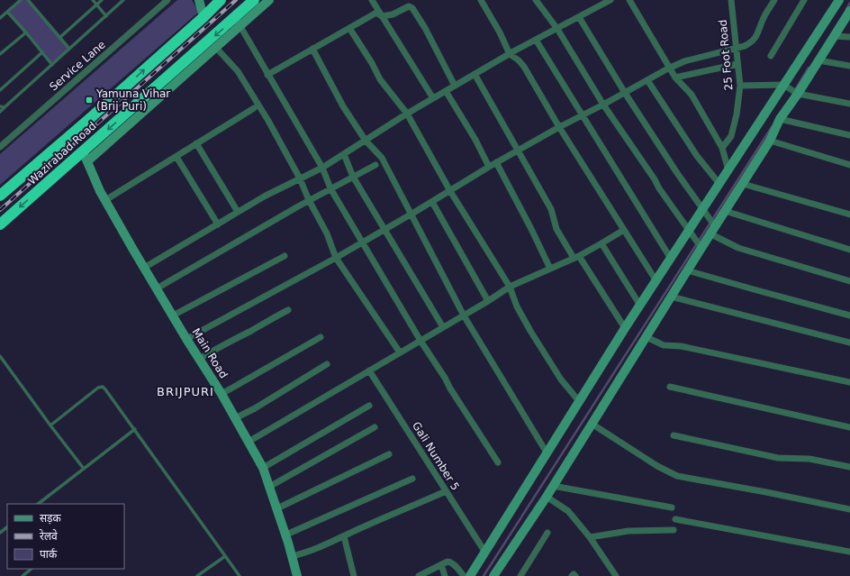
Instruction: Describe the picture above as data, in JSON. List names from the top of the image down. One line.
{"streets":{"highway":["Wazirabad Road"],"street":["25 Foot Road","Service Lane","Main Road","Gali Number 5"]},"crossings":[["Wazirabad Road","Main Road"]],"districts":["BRIJPURI"],"places":{"transit":["Yamuna Vihar (Brij Puri)"]},"legend":["सड़क","रेलवे","पार्क"]}
